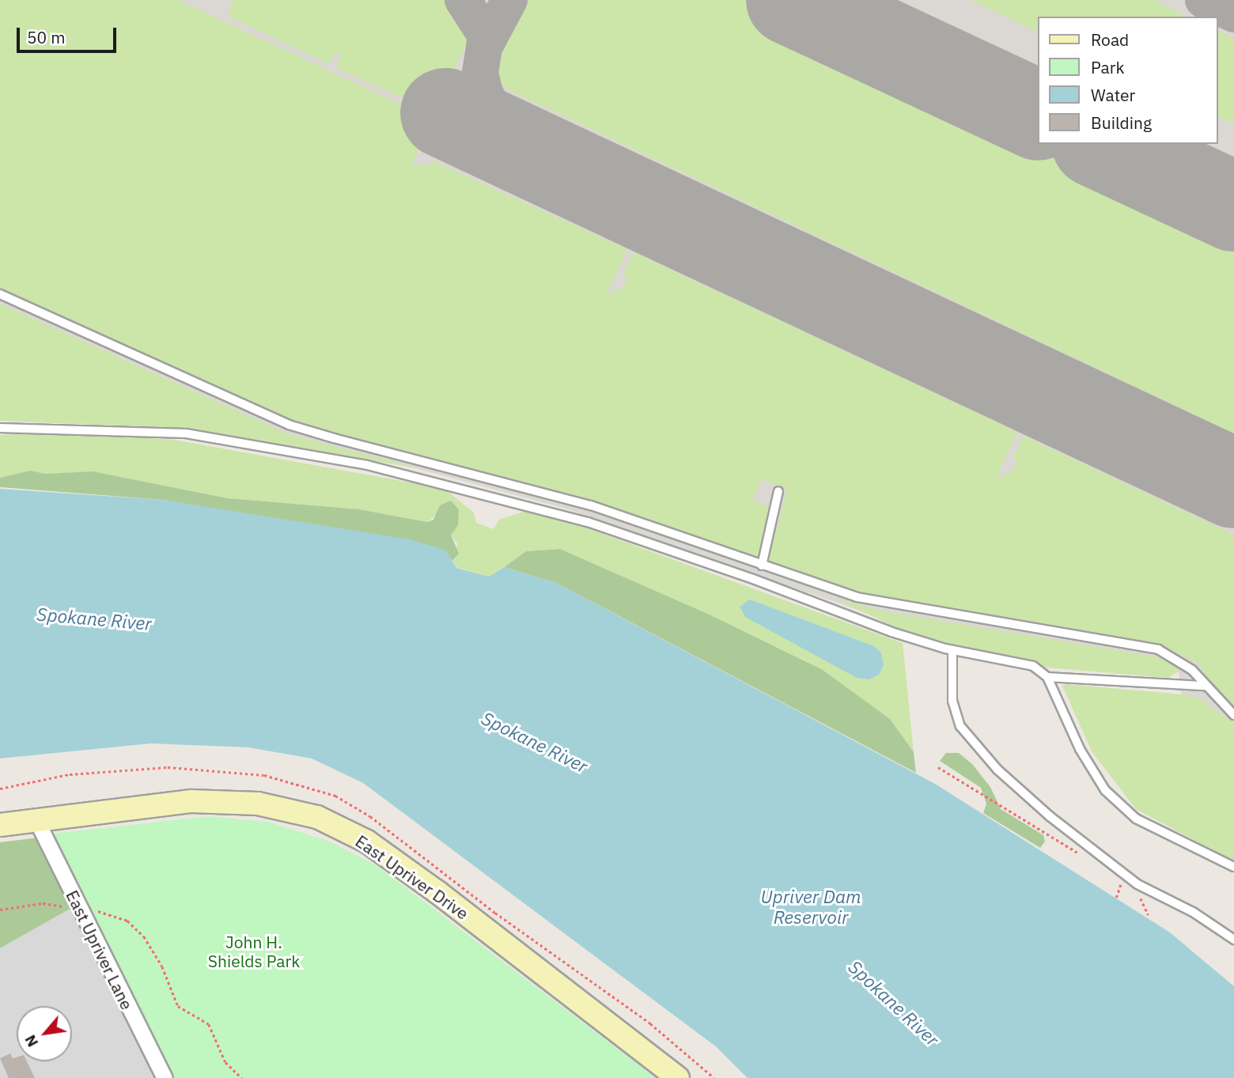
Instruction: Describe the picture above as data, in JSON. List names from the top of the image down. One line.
{"streets":{"main road":["East Upriver Drive"],"street":["East Upriver Lane"]},"crossings":[["East Upriver Drive","East Upriver Lane"]],"water":["Spokane River","Upriver Dam Reservoir"],"parks":["John H. Shields Park"],"legend":["Road","Park","Water","Building"],"scale_bar":"50 m","north":"bottom left"}
